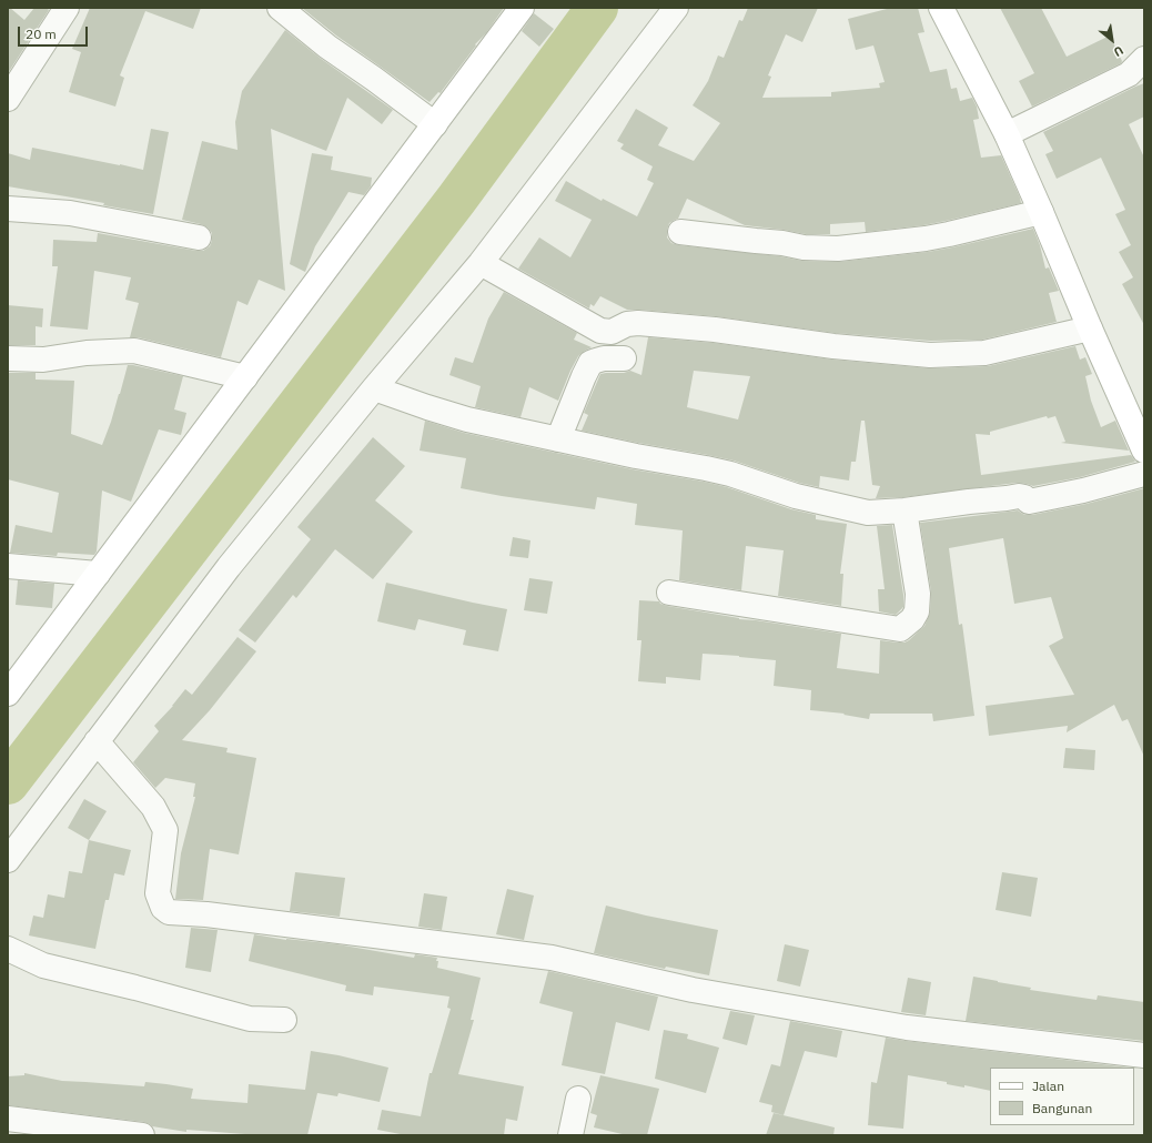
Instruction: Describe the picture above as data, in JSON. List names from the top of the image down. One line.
{"legend":["Jalan","Bangunan"],"scale_bar":"20 m","north":"bottom right"}
